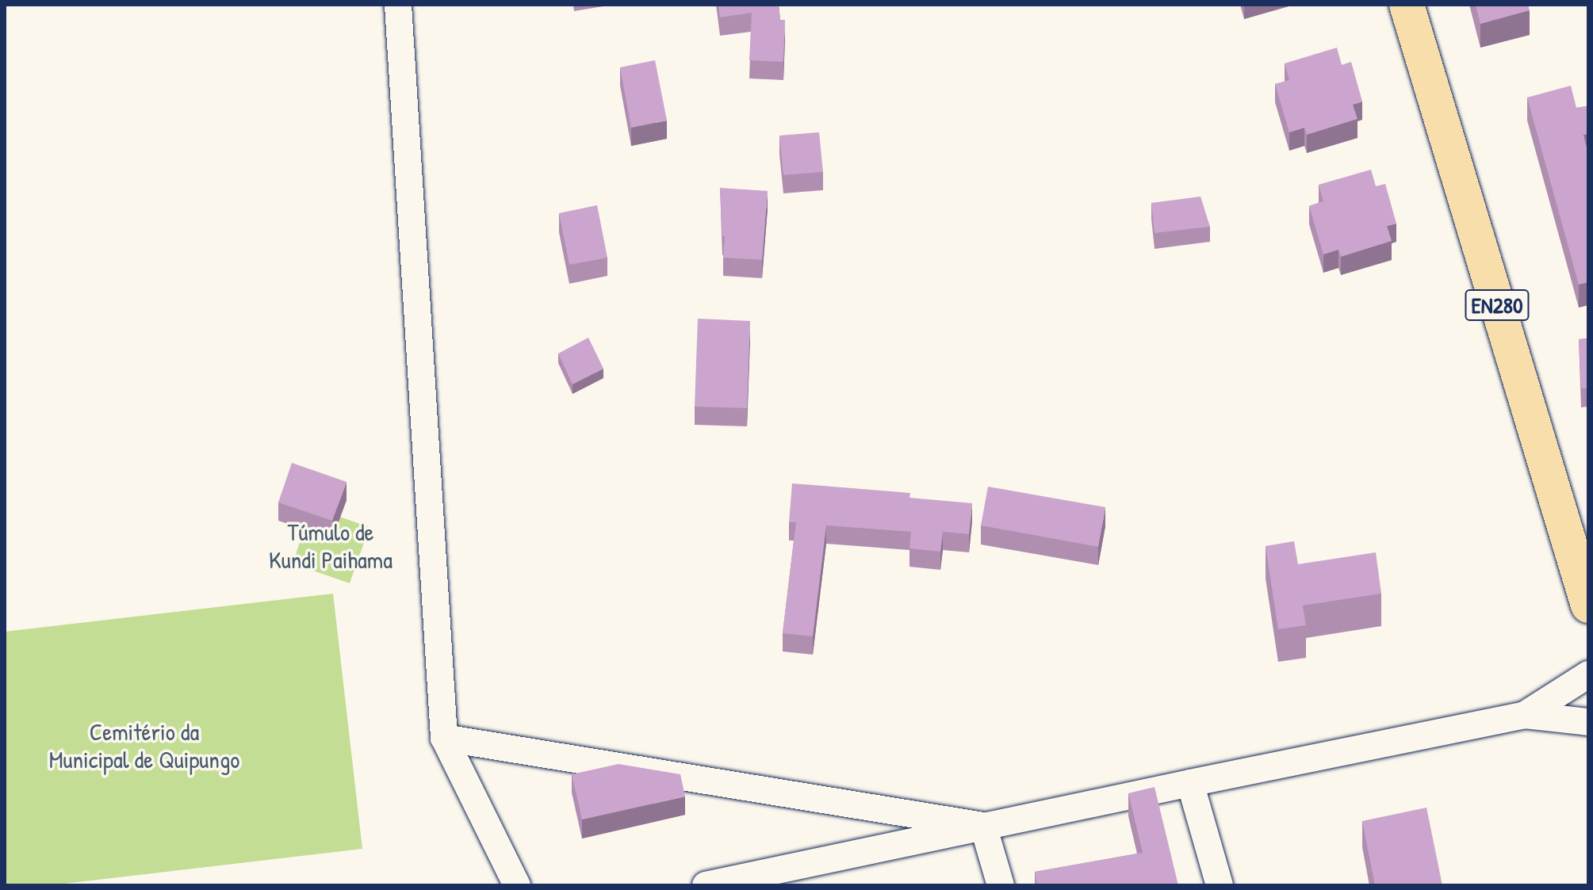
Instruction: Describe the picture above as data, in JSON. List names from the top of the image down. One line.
{"streets":{"main road":["EN280"]},"parks":["Túmulo de Kundi Paihama","Cemitério da Municipal de Quipungo"]}
